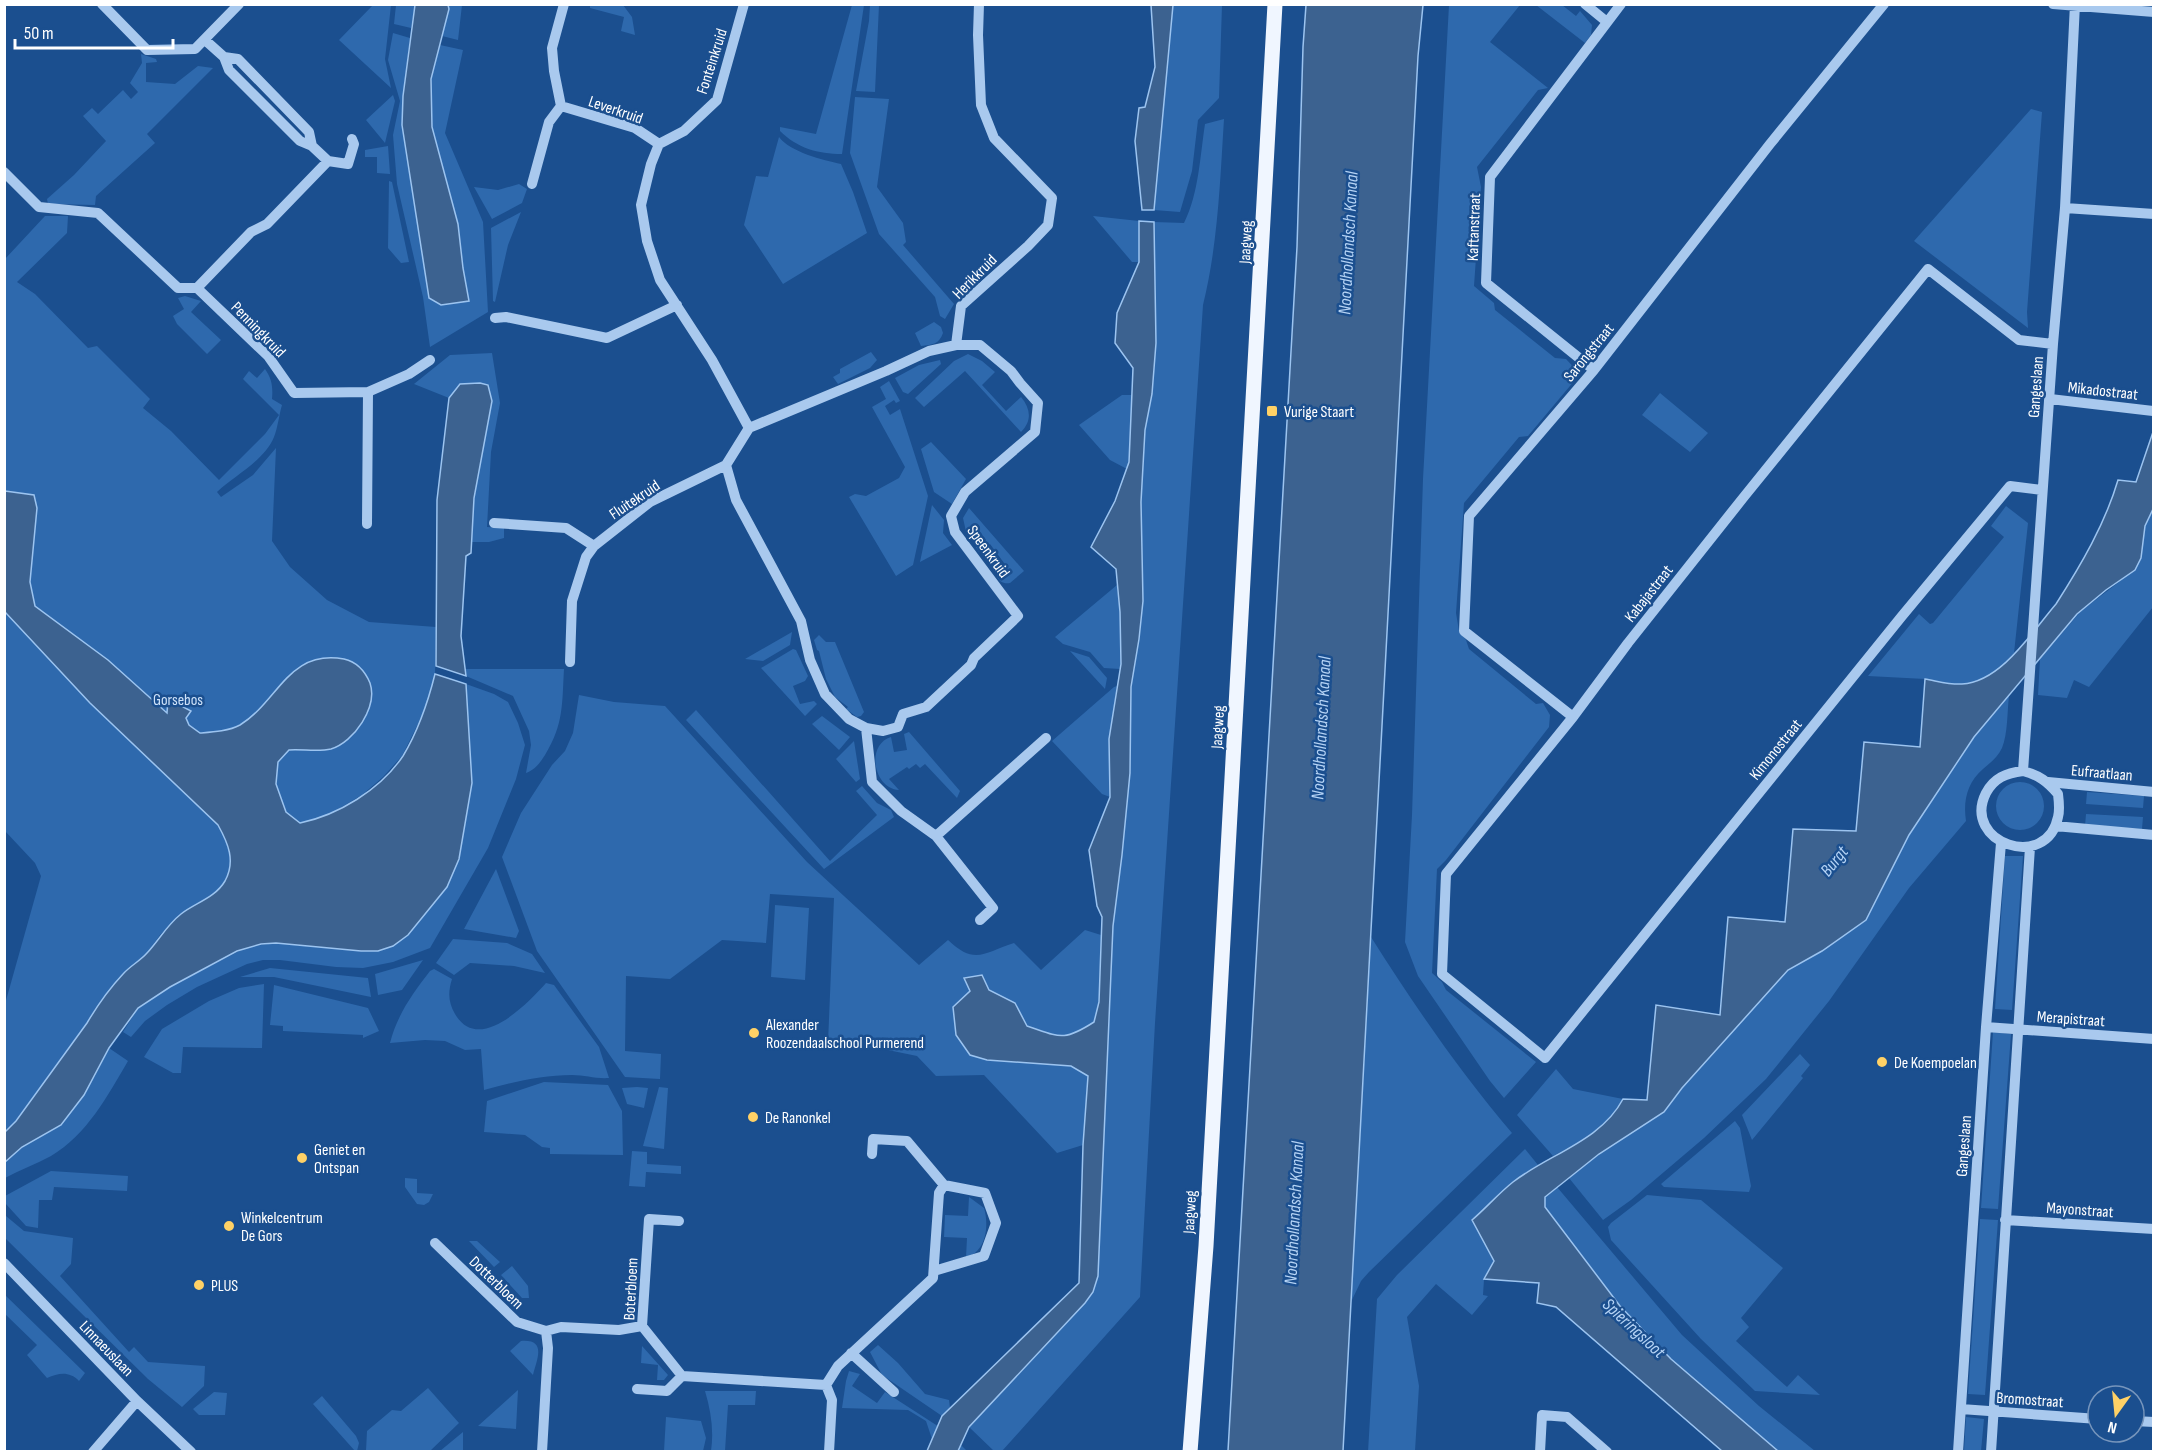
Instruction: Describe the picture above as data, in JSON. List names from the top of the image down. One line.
{"streets":{"main road":["Jaagweg"],"street":["Fonteinkruid","Leverkruid","Kaftanstraat","Herikkruid","Penningkruid","Sarongstraat","Gangeslaan","Mikadostraat","Fluitekruid","Speenkruid","Kabajastraat","Kimonostraat","Eufraatlaan","Merapistraat","Mayonstraat","Dotterbloem","Boterbloem","Linnaeuslaan","Bromostraat"]},"crossings":[["Fonteinkruid","Leverkruid"],["Kaftanstraat","Sarongstraat"],["Herikkruid","Speenkruid"],["Sarongstraat","Kabajastraat"],["Gangeslaan","Mikadostraat"],["Gangeslaan","Kabajastraat"],["Gangeslaan","Kimonostraat"],["Gangeslaan","Eufraatlaan"],["Gangeslaan","Merapistraat"],["Gangeslaan","Bromostraat"],["Kabajastraat","Kimonostraat"],["Dotterbloem","Boterbloem"]],"water":["Noordhollandsch Kanaal","Burgt","Spieringsloot"],"parks":["Gorsebos"],"places":{"transit":["Vurige Staart"],"other":["Alexander Roozendaalschool Purmerend","De Koempoelan","De Ranonkel","Geniet en Ontspan","Winkelcentrum De Gors","PLUS"]},"scale_bar":"50 m","north":"bottom"}
